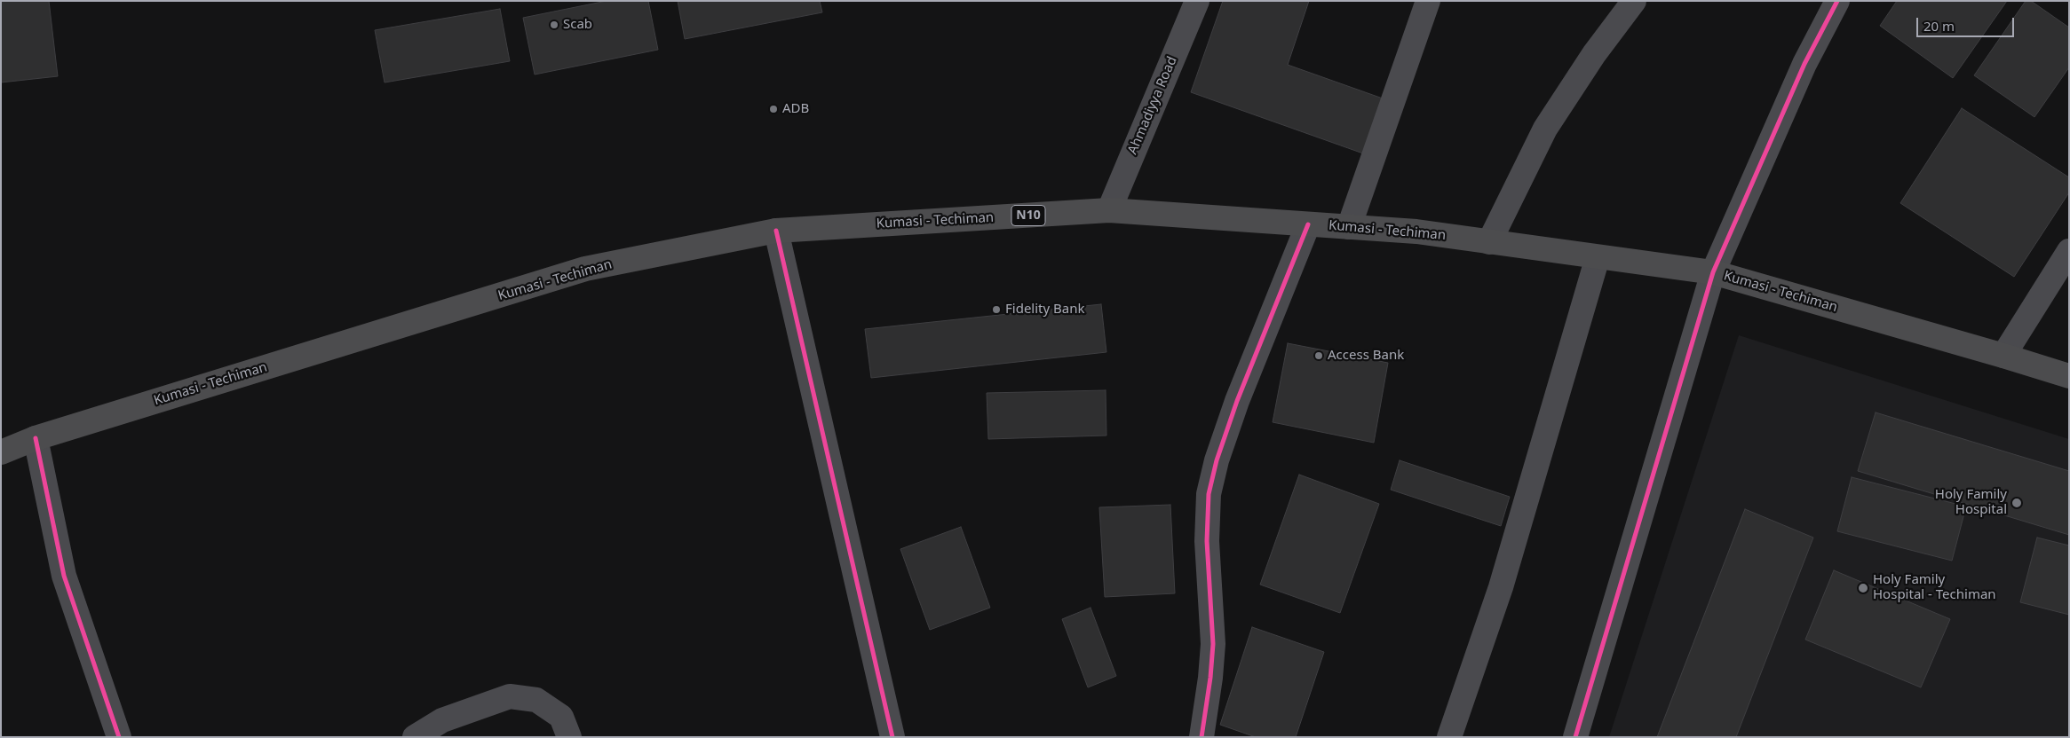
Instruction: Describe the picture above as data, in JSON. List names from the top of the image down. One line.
{"streets":{"highway":["N10","Kumasi - Techiman"],"street":["Ahmadiyya Road"]},"crossings":[["Ahmadiyya Road","Kumasi - Techiman"]],"places":["Scab","ADB","Fidelity Bank","Access Bank","Holy Family Hospital","Holy Family Hospital - Techiman"],"scale_bar":"20 m"}
